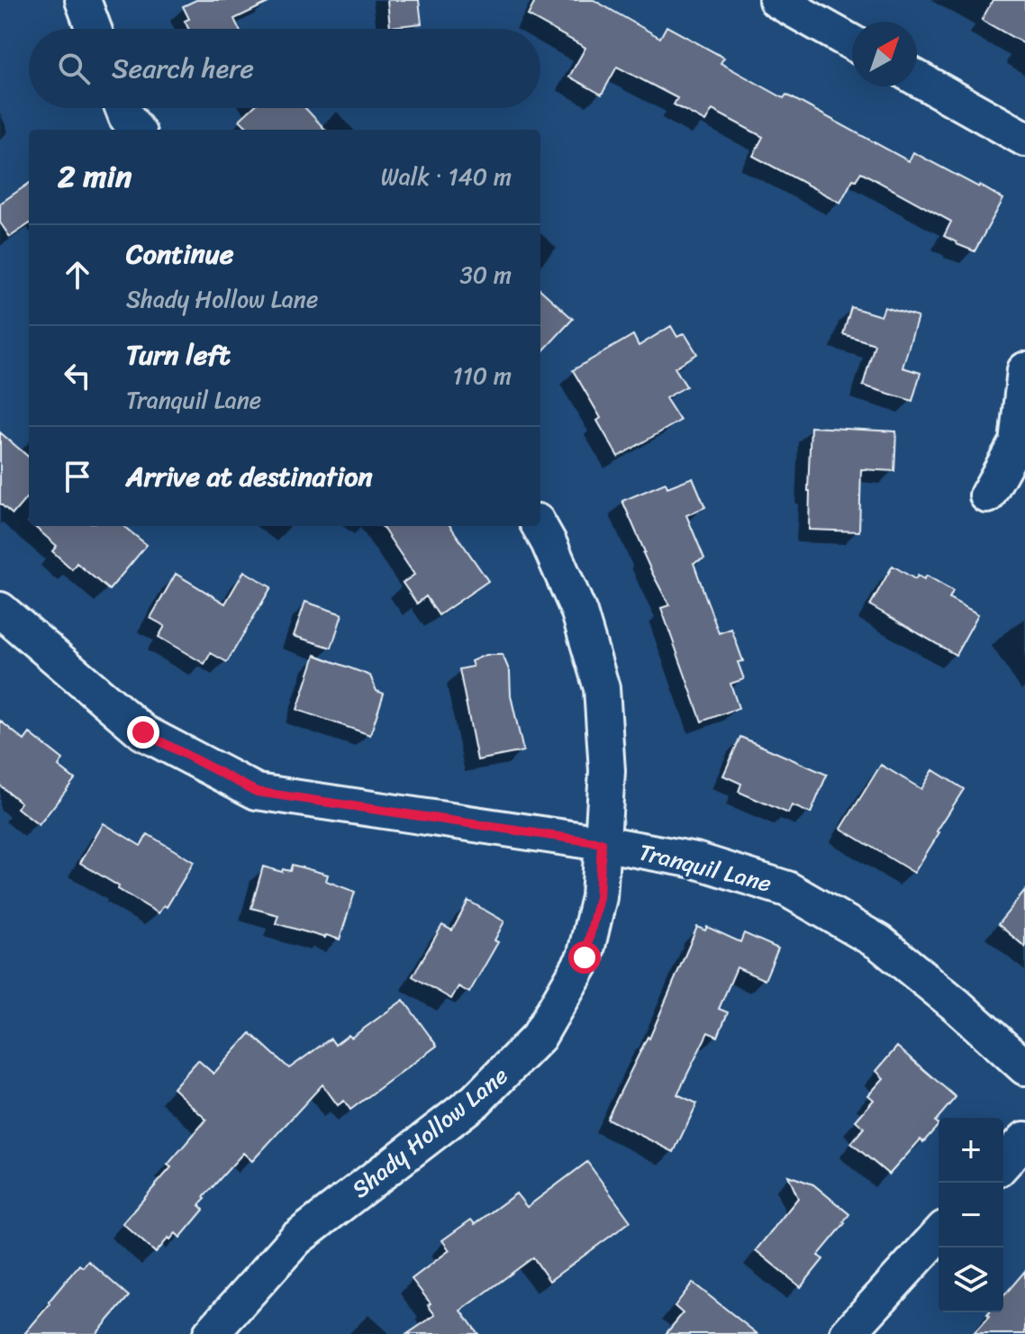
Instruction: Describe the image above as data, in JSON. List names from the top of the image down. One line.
{"streets":{"street":["Tranquil Lane","Shady Hollow Lane"]},"crossings":[["Tranquil Lane","Shady Hollow Lane"]],"north":"top right","page":{"search":"Search here","heading":["2 min","Walk · 140 m"],"list":[["Continue","Shady Hollow Lane","30 m"],["Turn left","Tranquil Lane","110 m"],"Arrive at destination"],"map_buttons":["+","−"]}}
